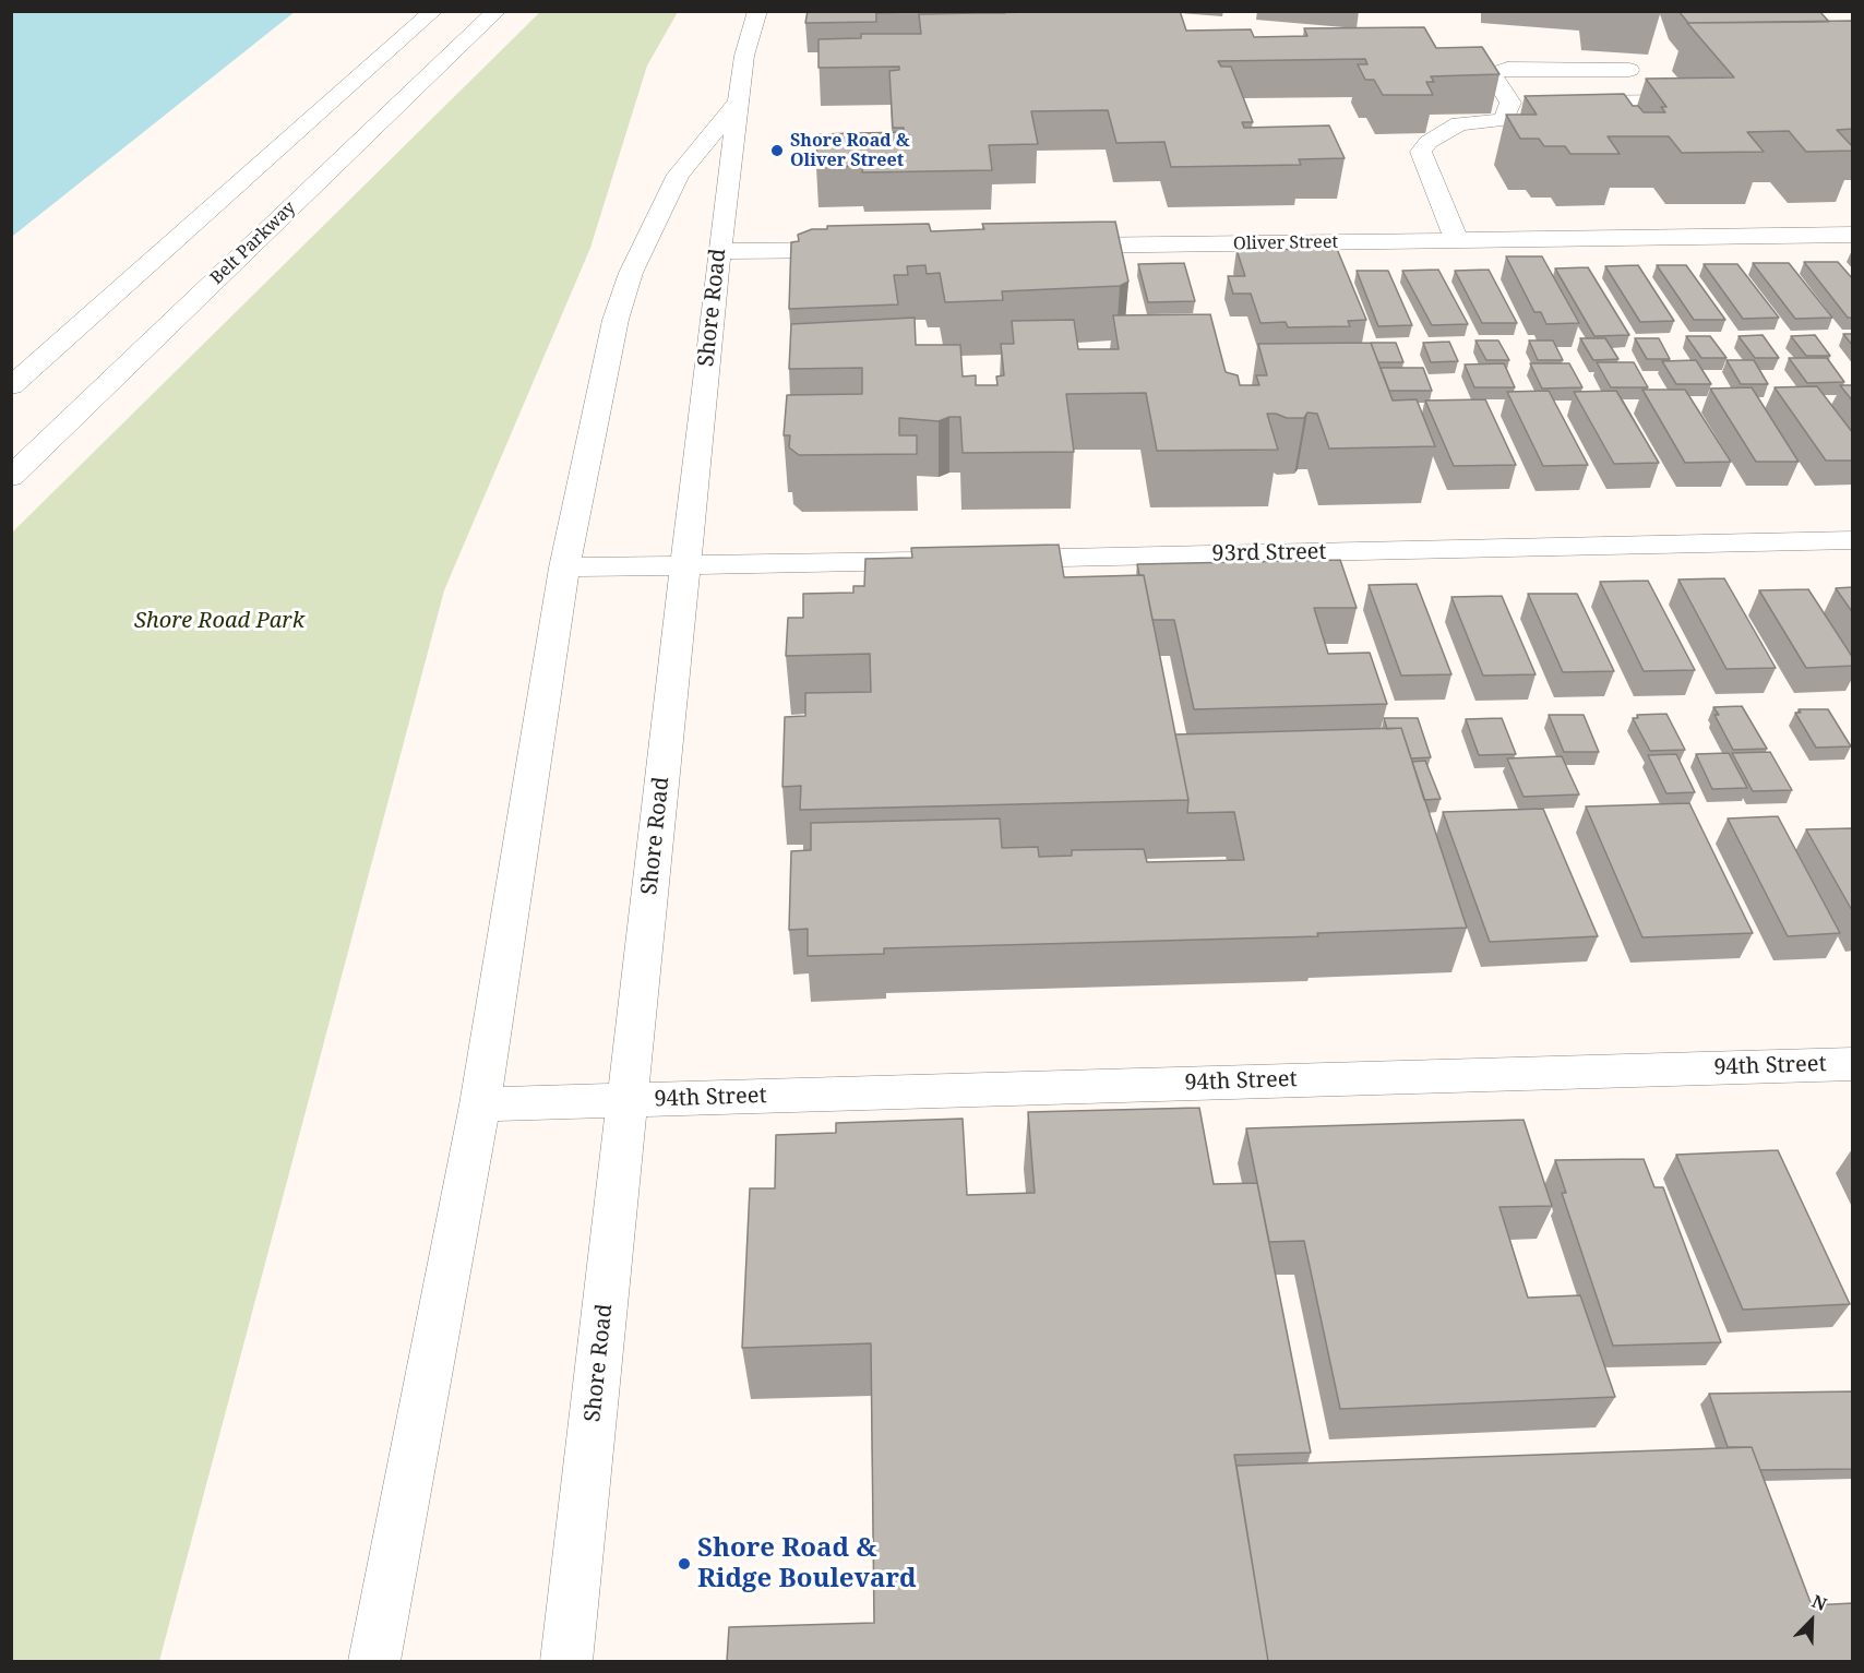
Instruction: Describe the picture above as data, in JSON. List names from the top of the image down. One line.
{"streets":{"main road":["Belt Parkway","Oliver Street","Shore Road","93rd Street","94th Street"]},"crossings":[["Shore Road","94th Street"]],"parks":["Shore Road Park"],"places":["Shore Road & Oliver Street","Shore Road & Ridge Boulevard"],"north":"top right"}
